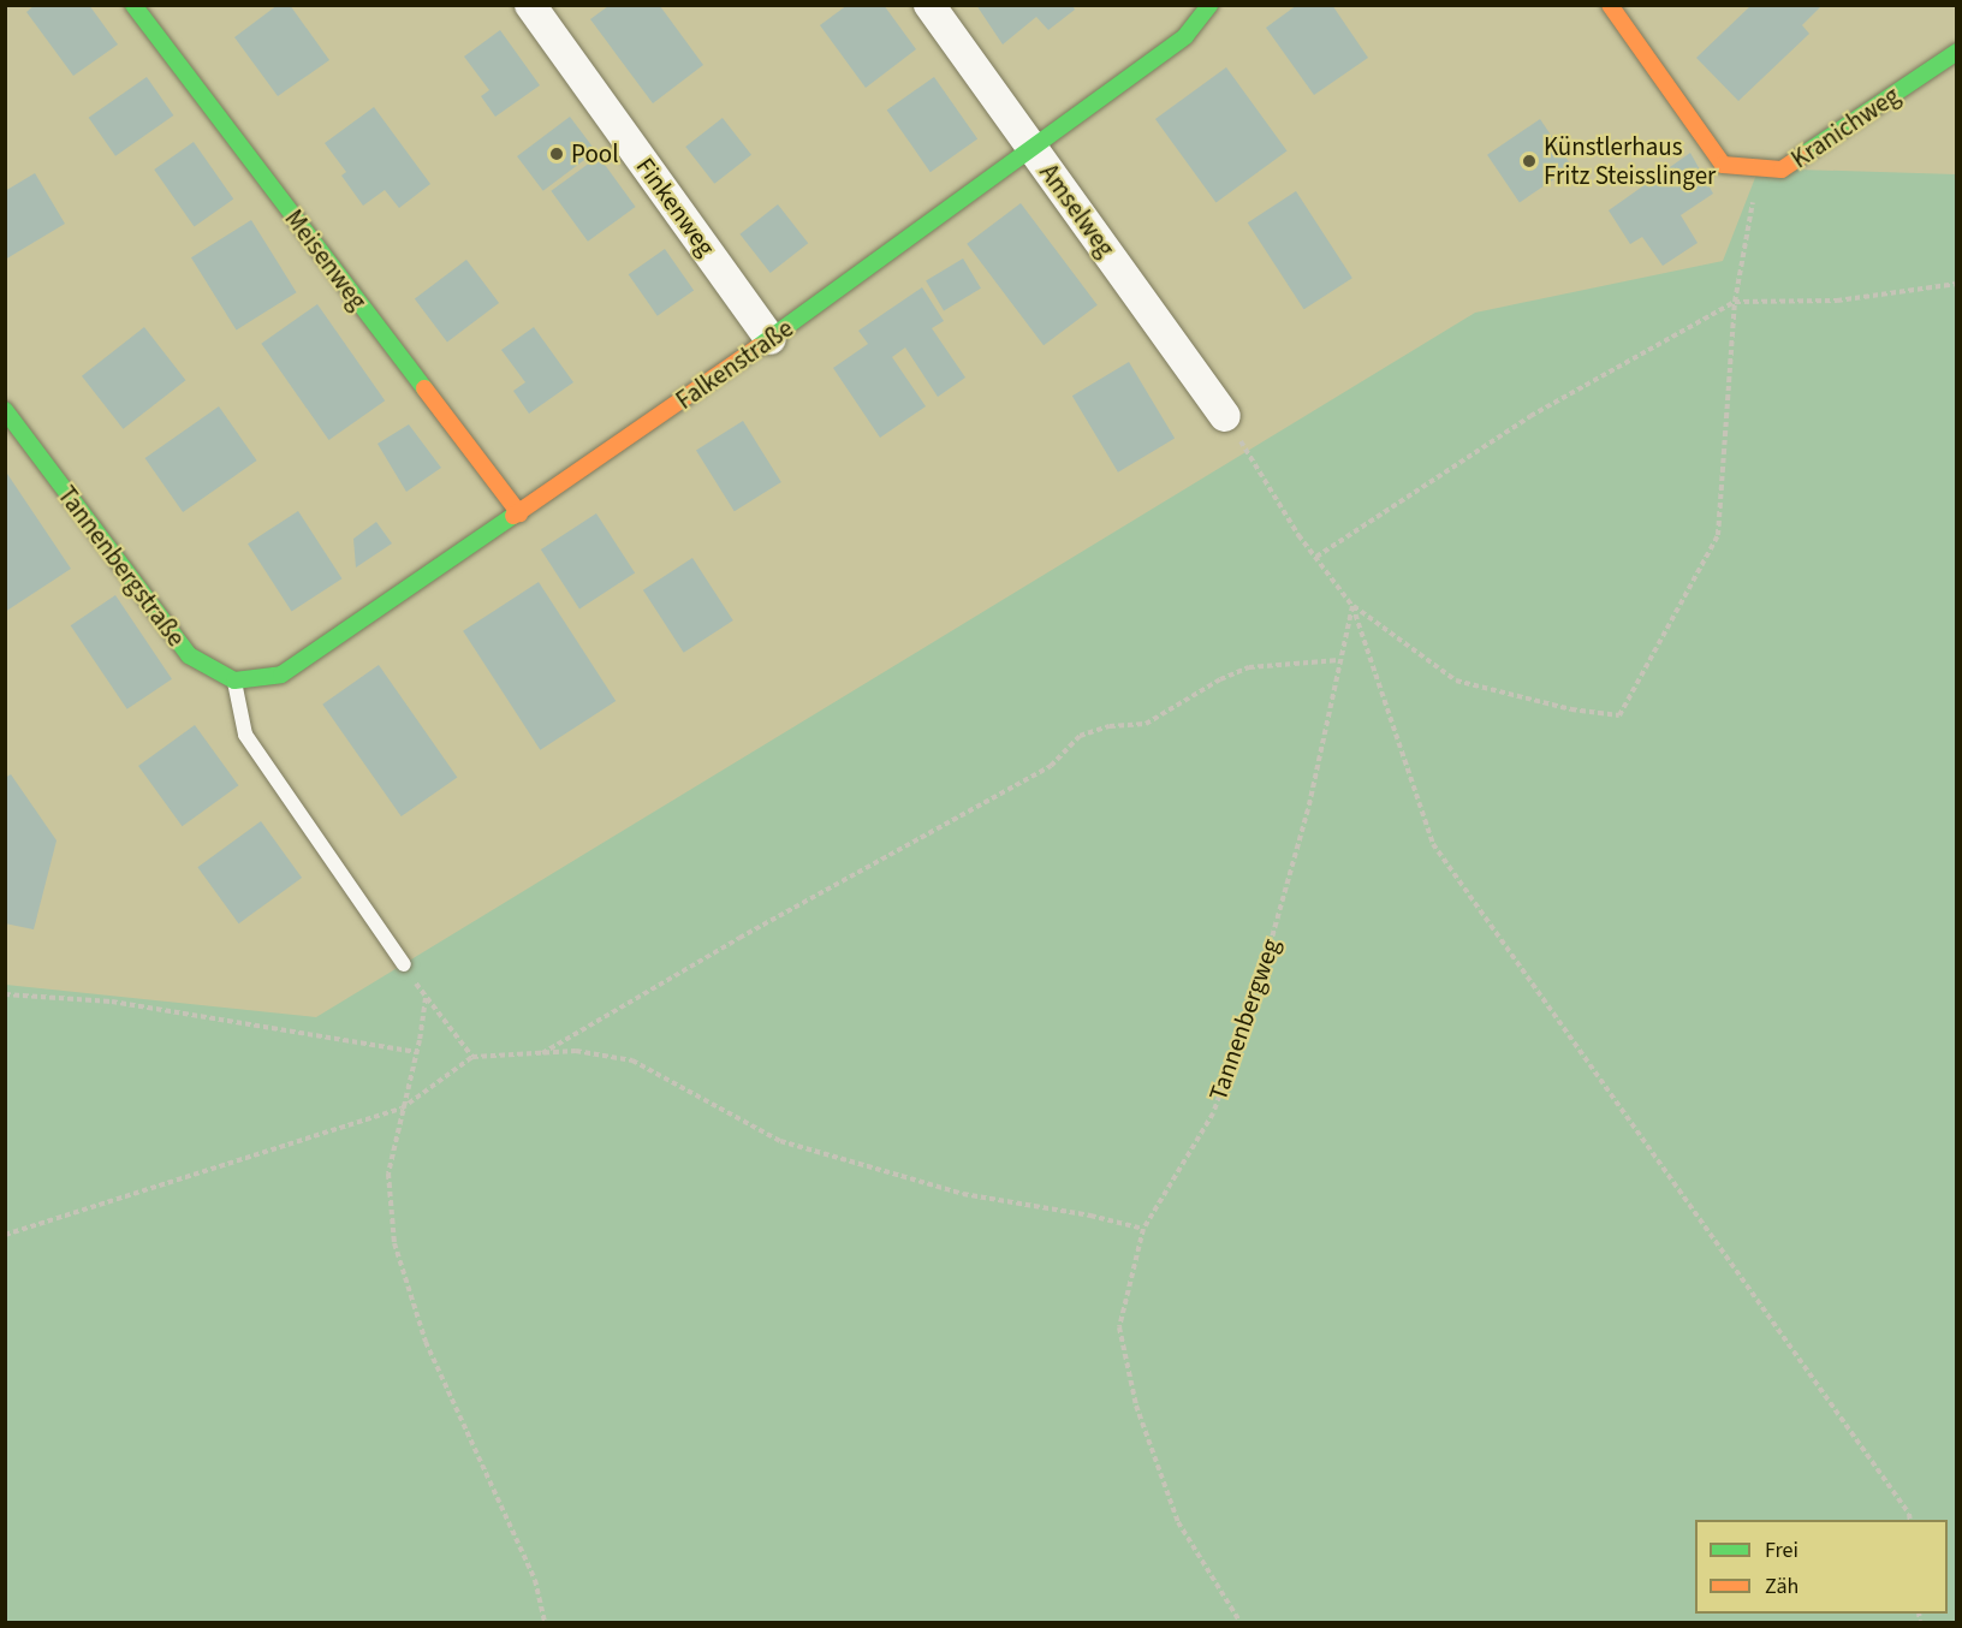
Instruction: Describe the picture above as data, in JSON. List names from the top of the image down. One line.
{"streets":{"street":["Kranichweg","Finkenweg","Amselweg","Meisenweg","Falkenstraße","Tannenbergstraße"],"path":["Tannenbergweg"]},"crossings":[["Finkenweg","Falkenstraße"],["Amselweg","Falkenstraße"],["Meisenweg","Falkenstraße"],["Falkenstraße","Tannenbergstraße"]],"places":["Pool","Künstlerhaus Fritz Steisslinger"],"legend":["Frei","Zäh"]}
